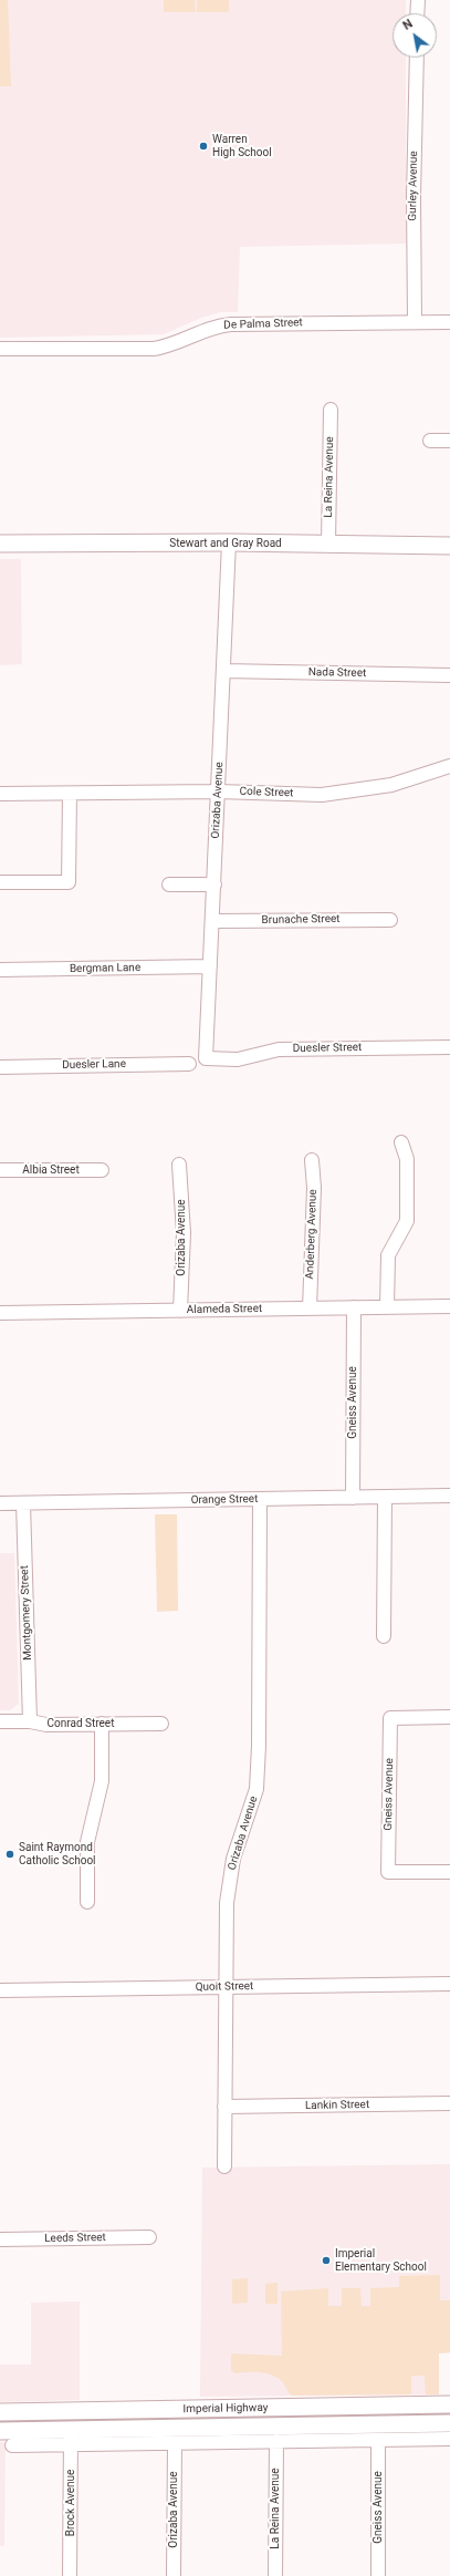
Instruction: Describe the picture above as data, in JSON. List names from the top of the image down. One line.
{"streets":{"main road":["Stewart and Gray Road","Imperial Highway"],"street":["Gurley Avenue","De Palma Street","La Reina Avenue","Nada Street","Cole Street","Orizaba Avenue","Brunache Street","Bergman Lane","Duesler Street","Duesler Lane","Albia Street","Anderberg Avenue","Alameda Street","Gneiss Avenue","Orange Street","Montgomery Street","Conrad Street","Quoit Street","Lankin Street","Leeds Street","Brock Avenue"]},"crossings":[["Gurley Avenue","De Palma Street"],["La Reina Avenue","Stewart and Gray Road"],["La Reina Avenue","Imperial Highway"],["Stewart and Gray Road","Orizaba Avenue"],["Nada Street","Orizaba Avenue"],["Cole Street","Orizaba Avenue"],["Orizaba Avenue","Brunache Street"],["Orizaba Avenue","Bergman Lane"],["Orizaba Avenue","Duesler Street"],["Orizaba Avenue","Alameda Street"],["Orizaba Avenue","Orange Street"],["Orizaba Avenue","Quoit Street"],["Orizaba Avenue","Lankin Street"],["Orizaba Avenue","Imperial Highway"],["Anderberg Avenue","Alameda Street"],["Alameda Street","Gneiss Avenue"],["Gneiss Avenue","Orange Street"],["Gneiss Avenue","Imperial Highway"],["Orange Street","Montgomery Street"],["Montgomery Street","Conrad Street"],["Imperial Highway","Brock Avenue"]],"places":["Warren High School","Saint Raymond Catholic School","Imperial Elementary School"],"north":"top left"}
